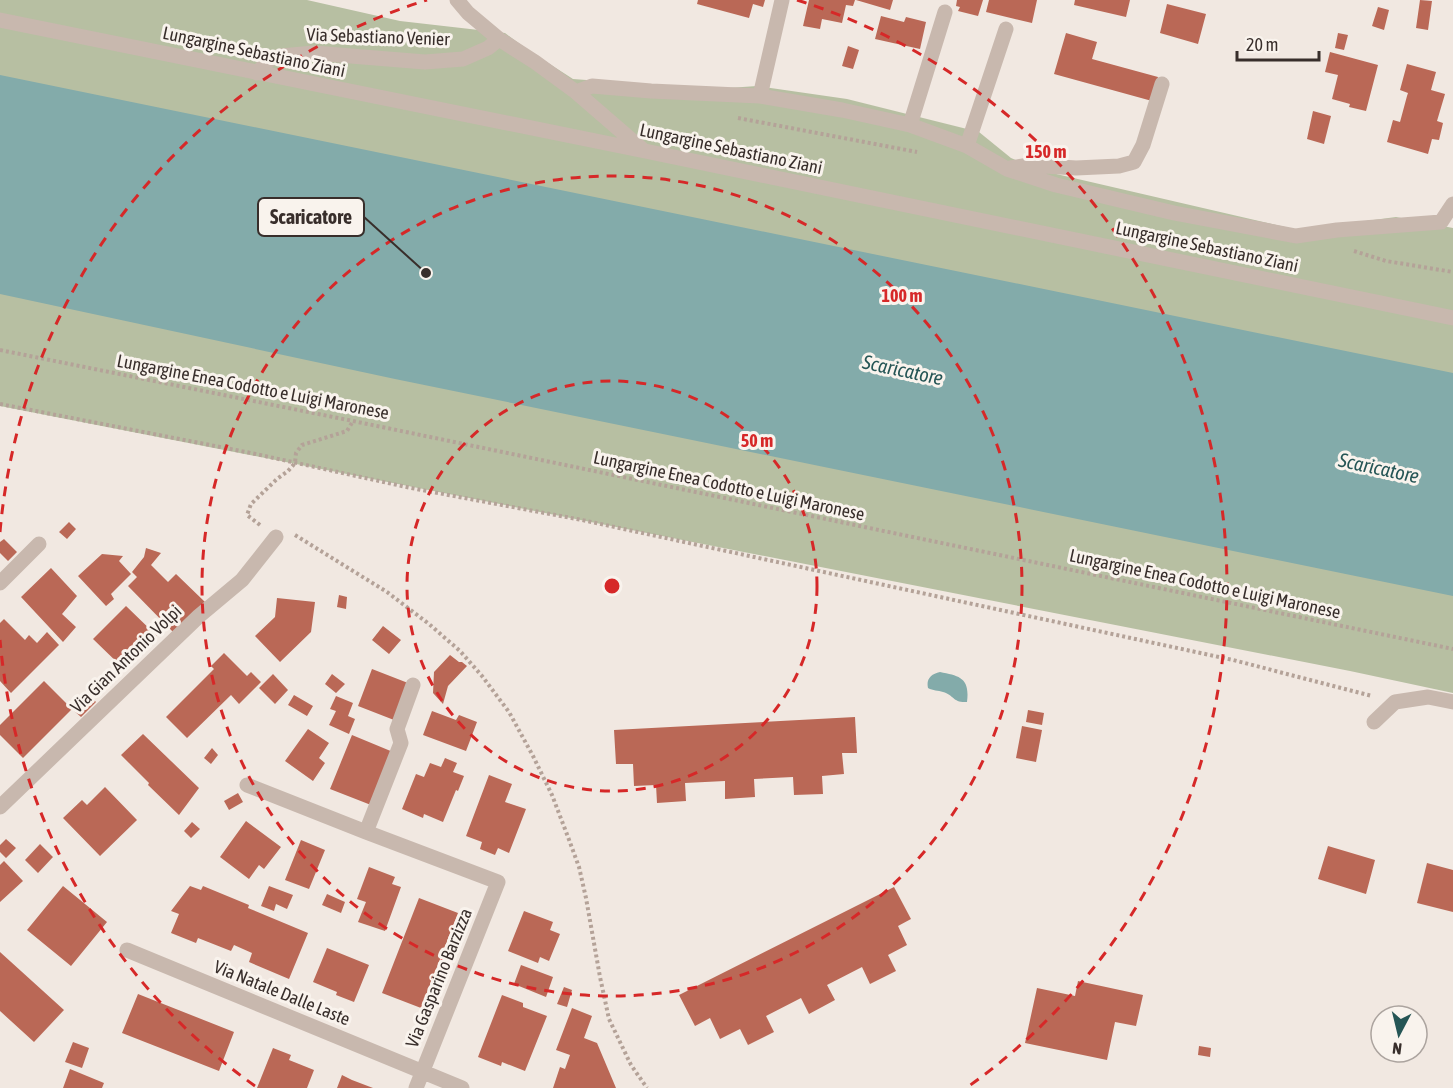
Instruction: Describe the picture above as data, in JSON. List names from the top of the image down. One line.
{"streets":{"street":["Via Sebastiano Venier","Lungargine Sebastiano Ziani","Via Gian Antonio Volpi","Via Gasparino Barzizza","Via Natale Dalle Laste"],"path":["Lungargine Enea Codotto e Luigi Maronese"]},"crossings":[["Via Sebastiano Venier","Lungargine Sebastiano Ziani"],["Via Gasparino Barzizza","Via Natale Dalle Laste"]],"water":["Scaricatore"],"places":["Scaricatore"],"scale_bar":"20 m","north":"bottom","rings":["150 m","100 m","50 m"]}
